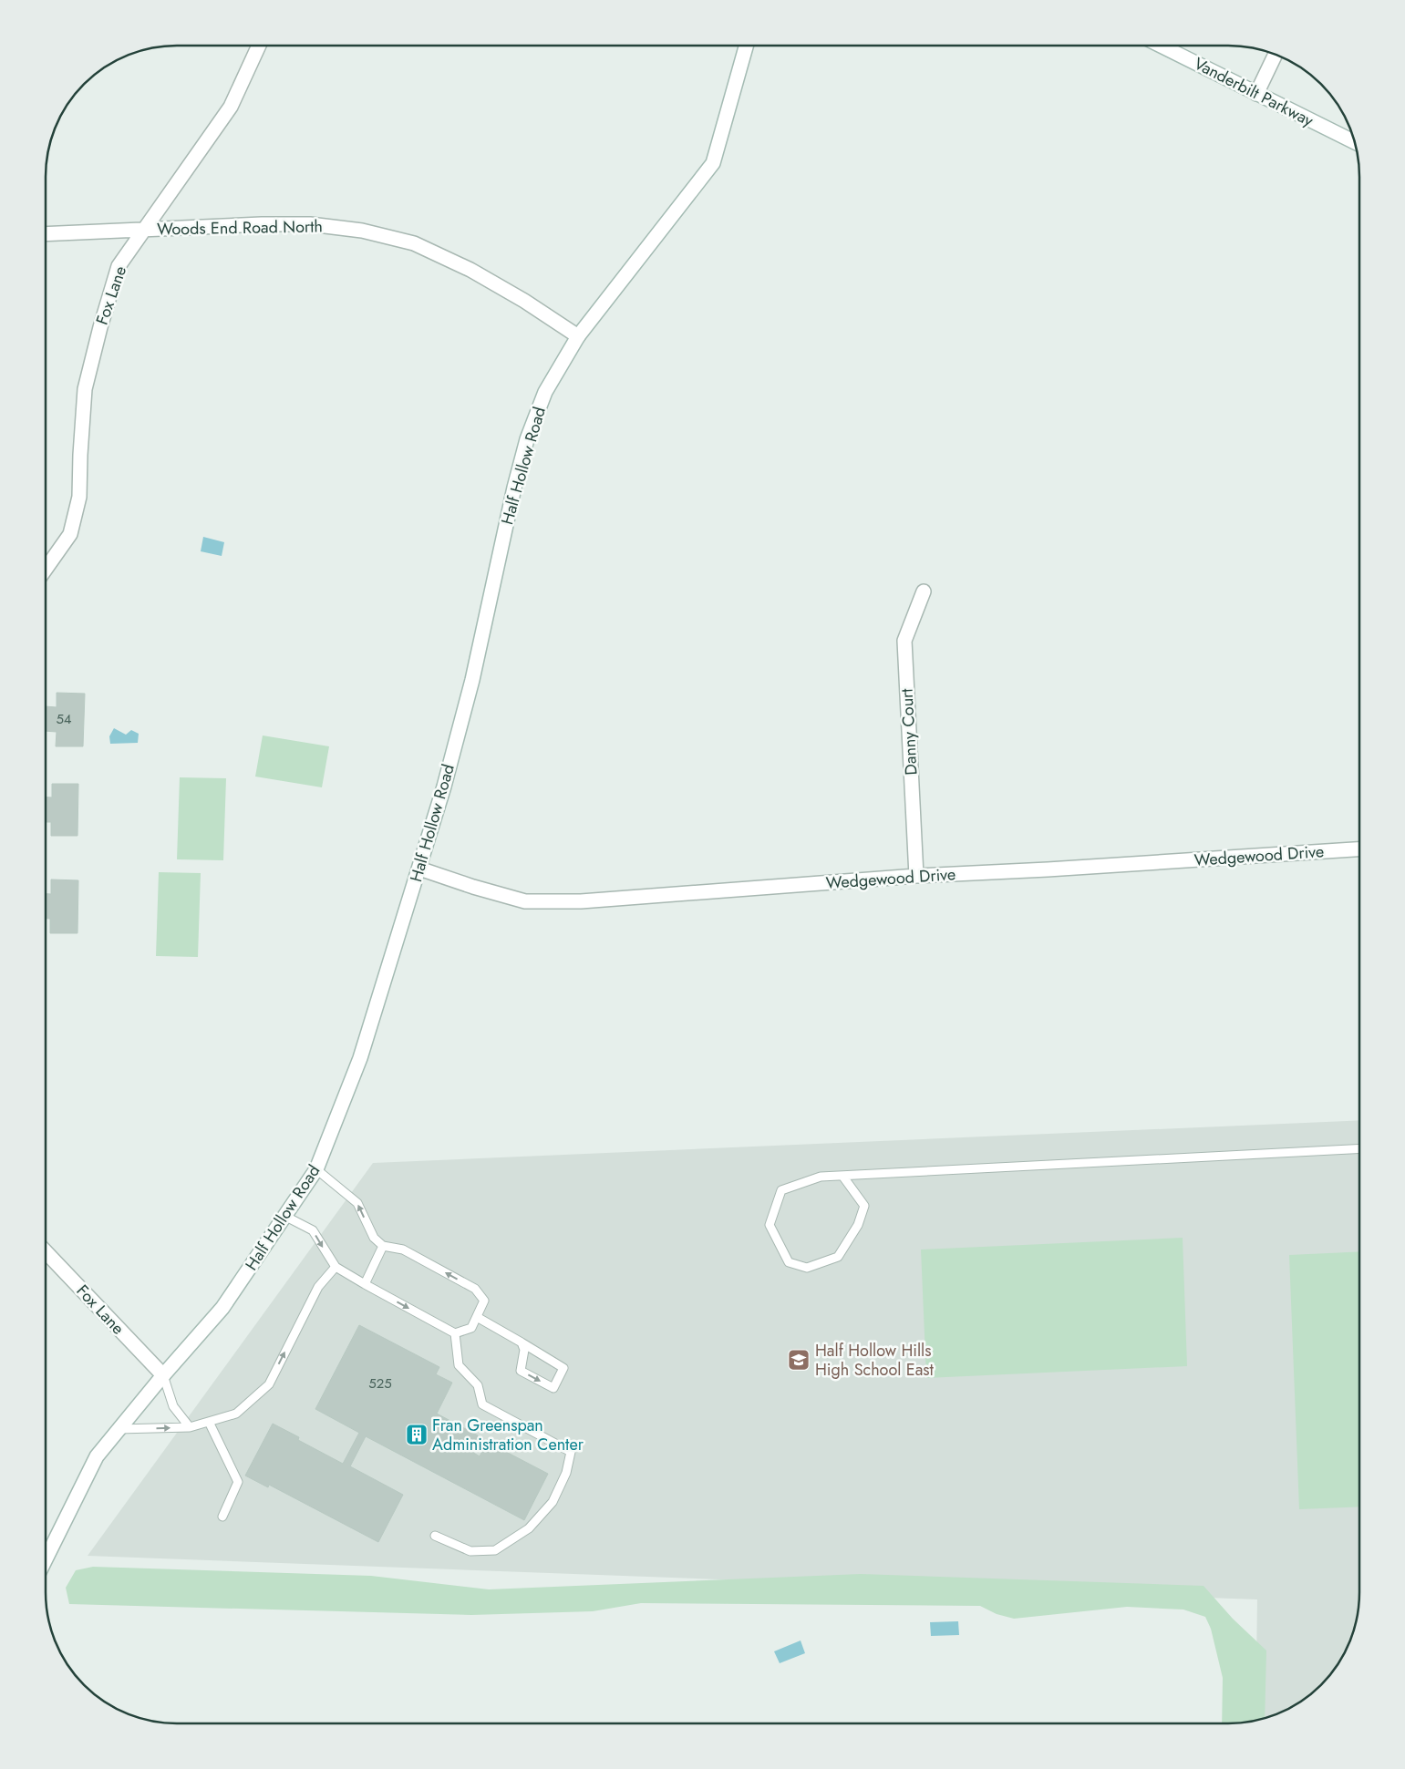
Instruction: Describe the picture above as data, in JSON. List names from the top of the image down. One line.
{"streets":{"street":["Vanderbilt Parkway","Woods End Road North","Fox Lane","Half Hollow Road","Danny Court","Wedgewood Drive"]},"crossings":[["Woods End Road North","Fox Lane"],["Woods End Road North","Half Hollow Road"],["Fox Lane","Half Hollow Road"],["Half Hollow Road","Wedgewood Drive"],["Danny Court","Wedgewood Drive"]],"places":{"school or university":["Half Hollow Hills High School East"],"building":["Fran Greenspan Administration Center"]},"house_numbers":["54","525"]}
